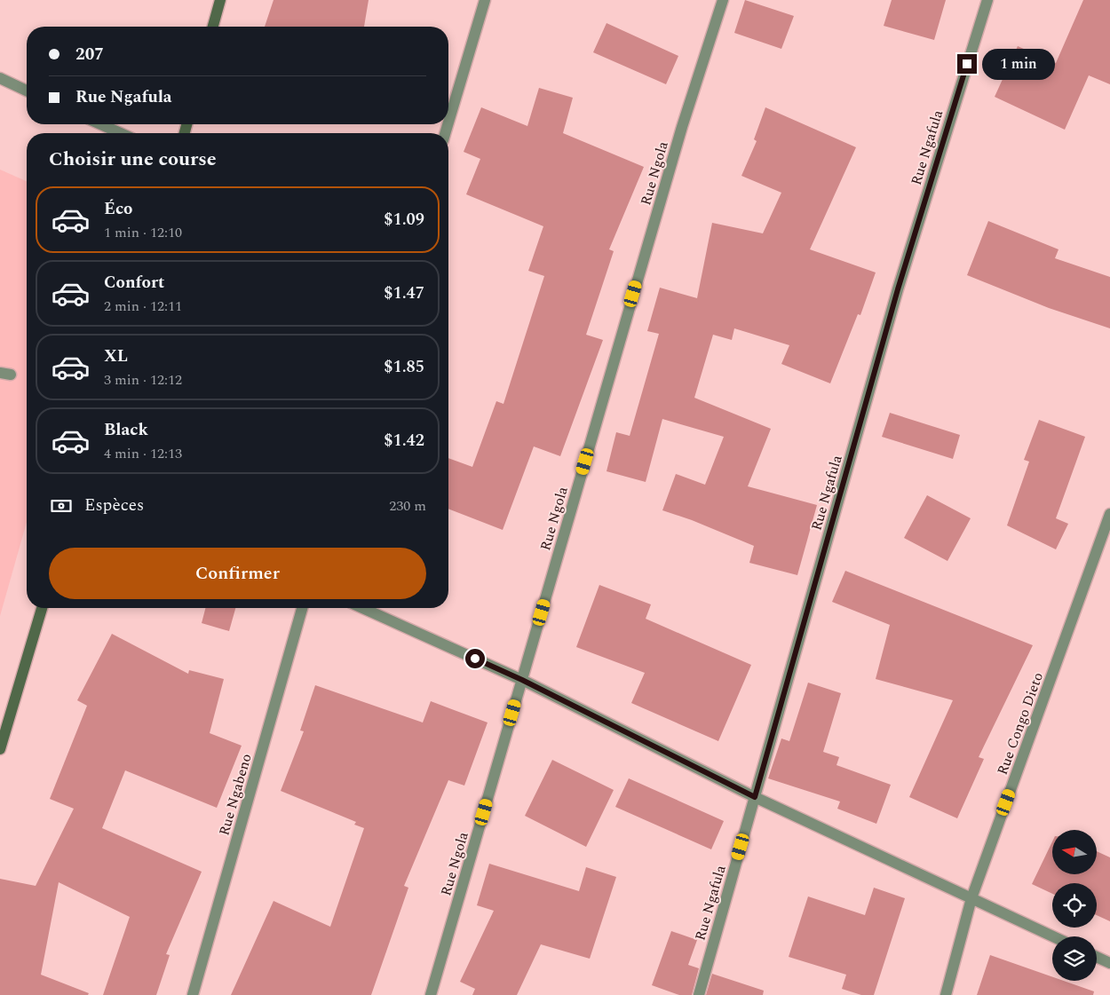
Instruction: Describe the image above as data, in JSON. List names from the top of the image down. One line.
{"streets":{"street":["Rue Ngafula","Rue Ngola","Rue Congo Dieto","Rue Ngabeno"]},"north":"left","page":{"banner":["207","Rue Ngafula"],"bubble":"1 min","heading":"Choisir une course","list":[{"name":"Éco","note":"1 min · 12:10","value":"$1.09"},{"name":"Confort","note":"2 min · 12:11","value":"$1.47"},{"name":"XL","note":"3 min · 12:12","value":"$1.85"},{"name":"Black","note":"4 min · 12:13","value":"$1.42"}],"pay":["Espèces","230 m"],"buttons":"Confirmer"}}
